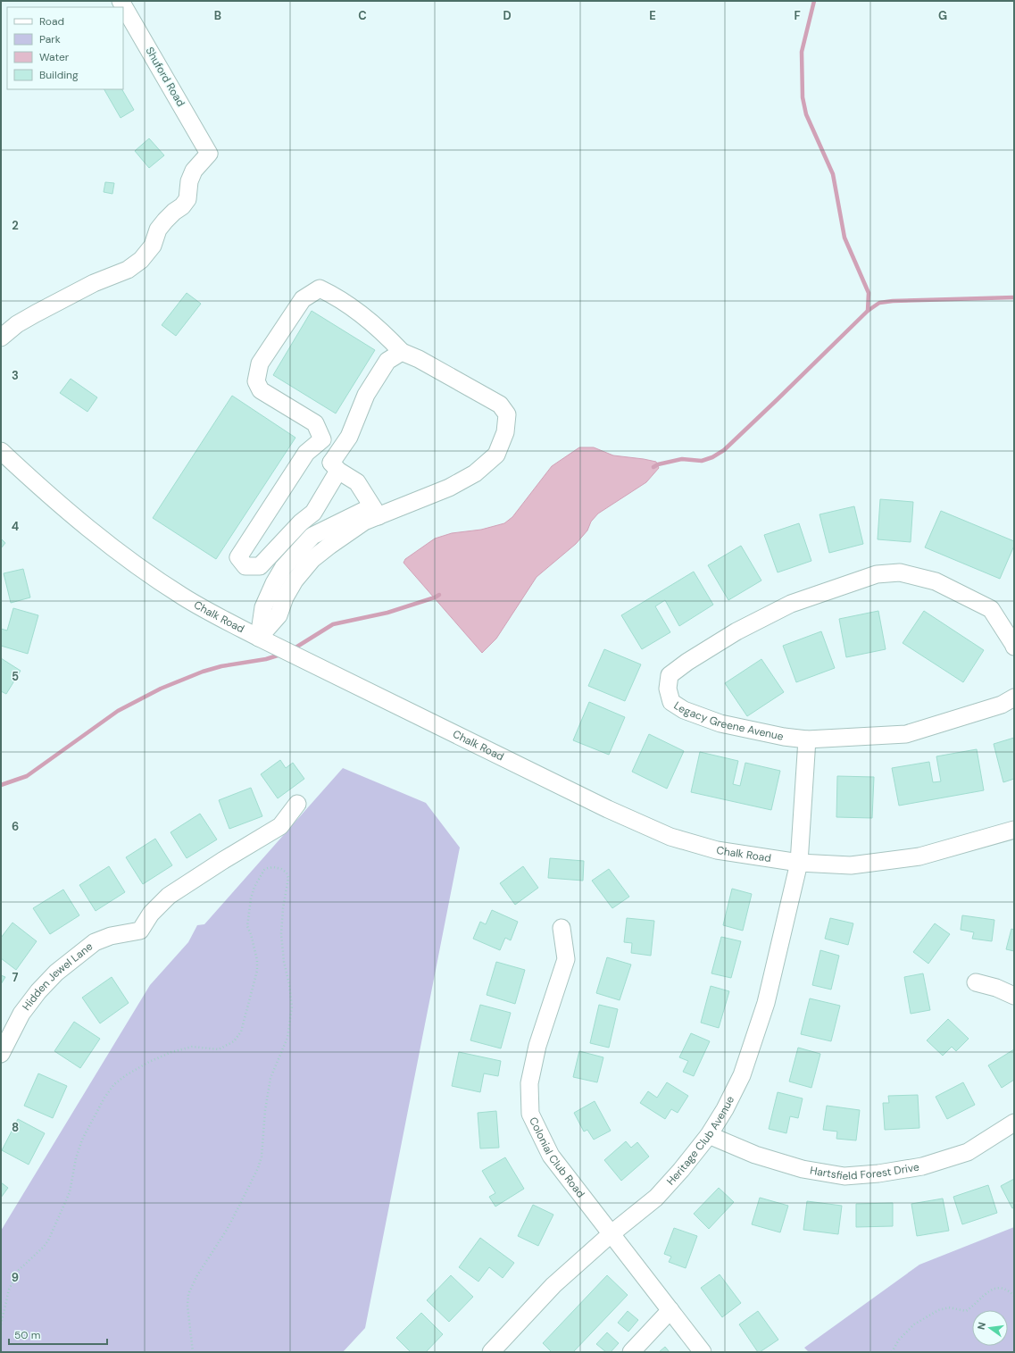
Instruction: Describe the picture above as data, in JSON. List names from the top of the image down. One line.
{"streets":{"street":["Shuford Road","Chalk Road","Legacy Greene Avenue","Hidden Jewel Lane","Heritage Club Avenue","Colonial Club Road","Hartsfield Forest Drive"]},"crossings":[["Chalk Road","Heritage Club Avenue"],["Heritage Club Avenue","Colonial Club Road"],["Heritage Club Avenue","Hartsfield Forest Drive"]],"legend":["Road","Park","Water","Building"],"scale_bar":"50 m","north":"left","grid":{"columns":["B","C","D","E","F","G"],"rows":["2","3","4","5","6","7","8","9"]}}
